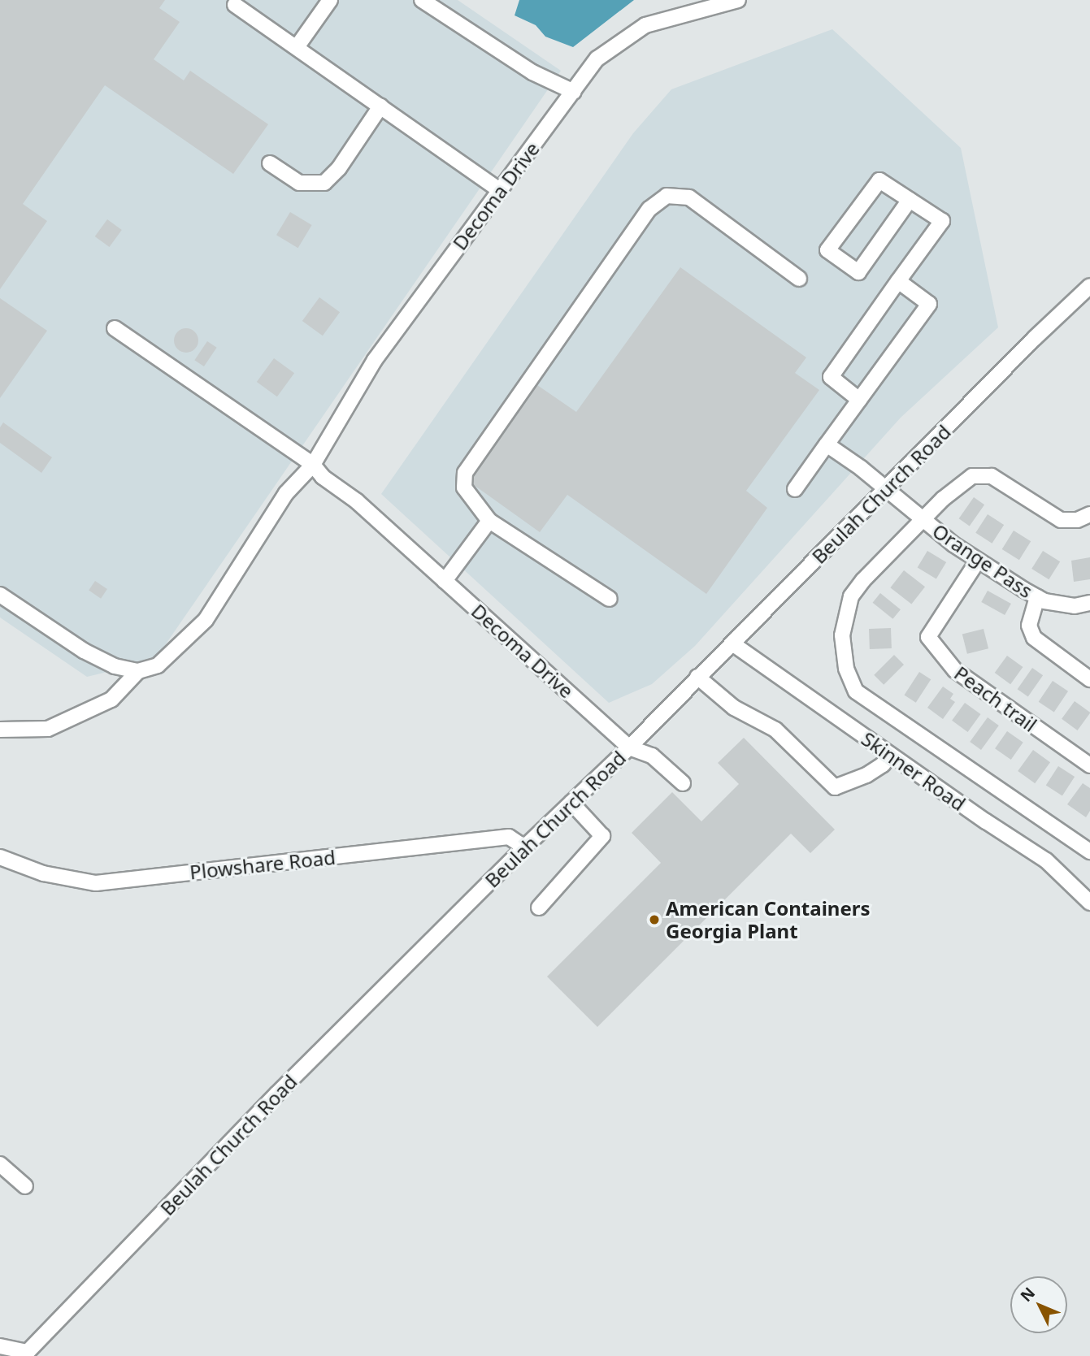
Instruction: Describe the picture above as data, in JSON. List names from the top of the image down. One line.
{"streets":{"street":["Decoma Drive","Beulah Church Road","Orange Pass","Peach trail","Skinner Road","Plowshare Road"]},"crossings":[["Decoma Drive","Beulah Church Road"],["Beulah Church Road","Orange Pass"],["Beulah Church Road","Skinner Road"],["Beulah Church Road","Plowshare Road"],["Orange Pass","Peach trail"]],"places":["American Containers Georgia Plant"],"north":"top left"}
